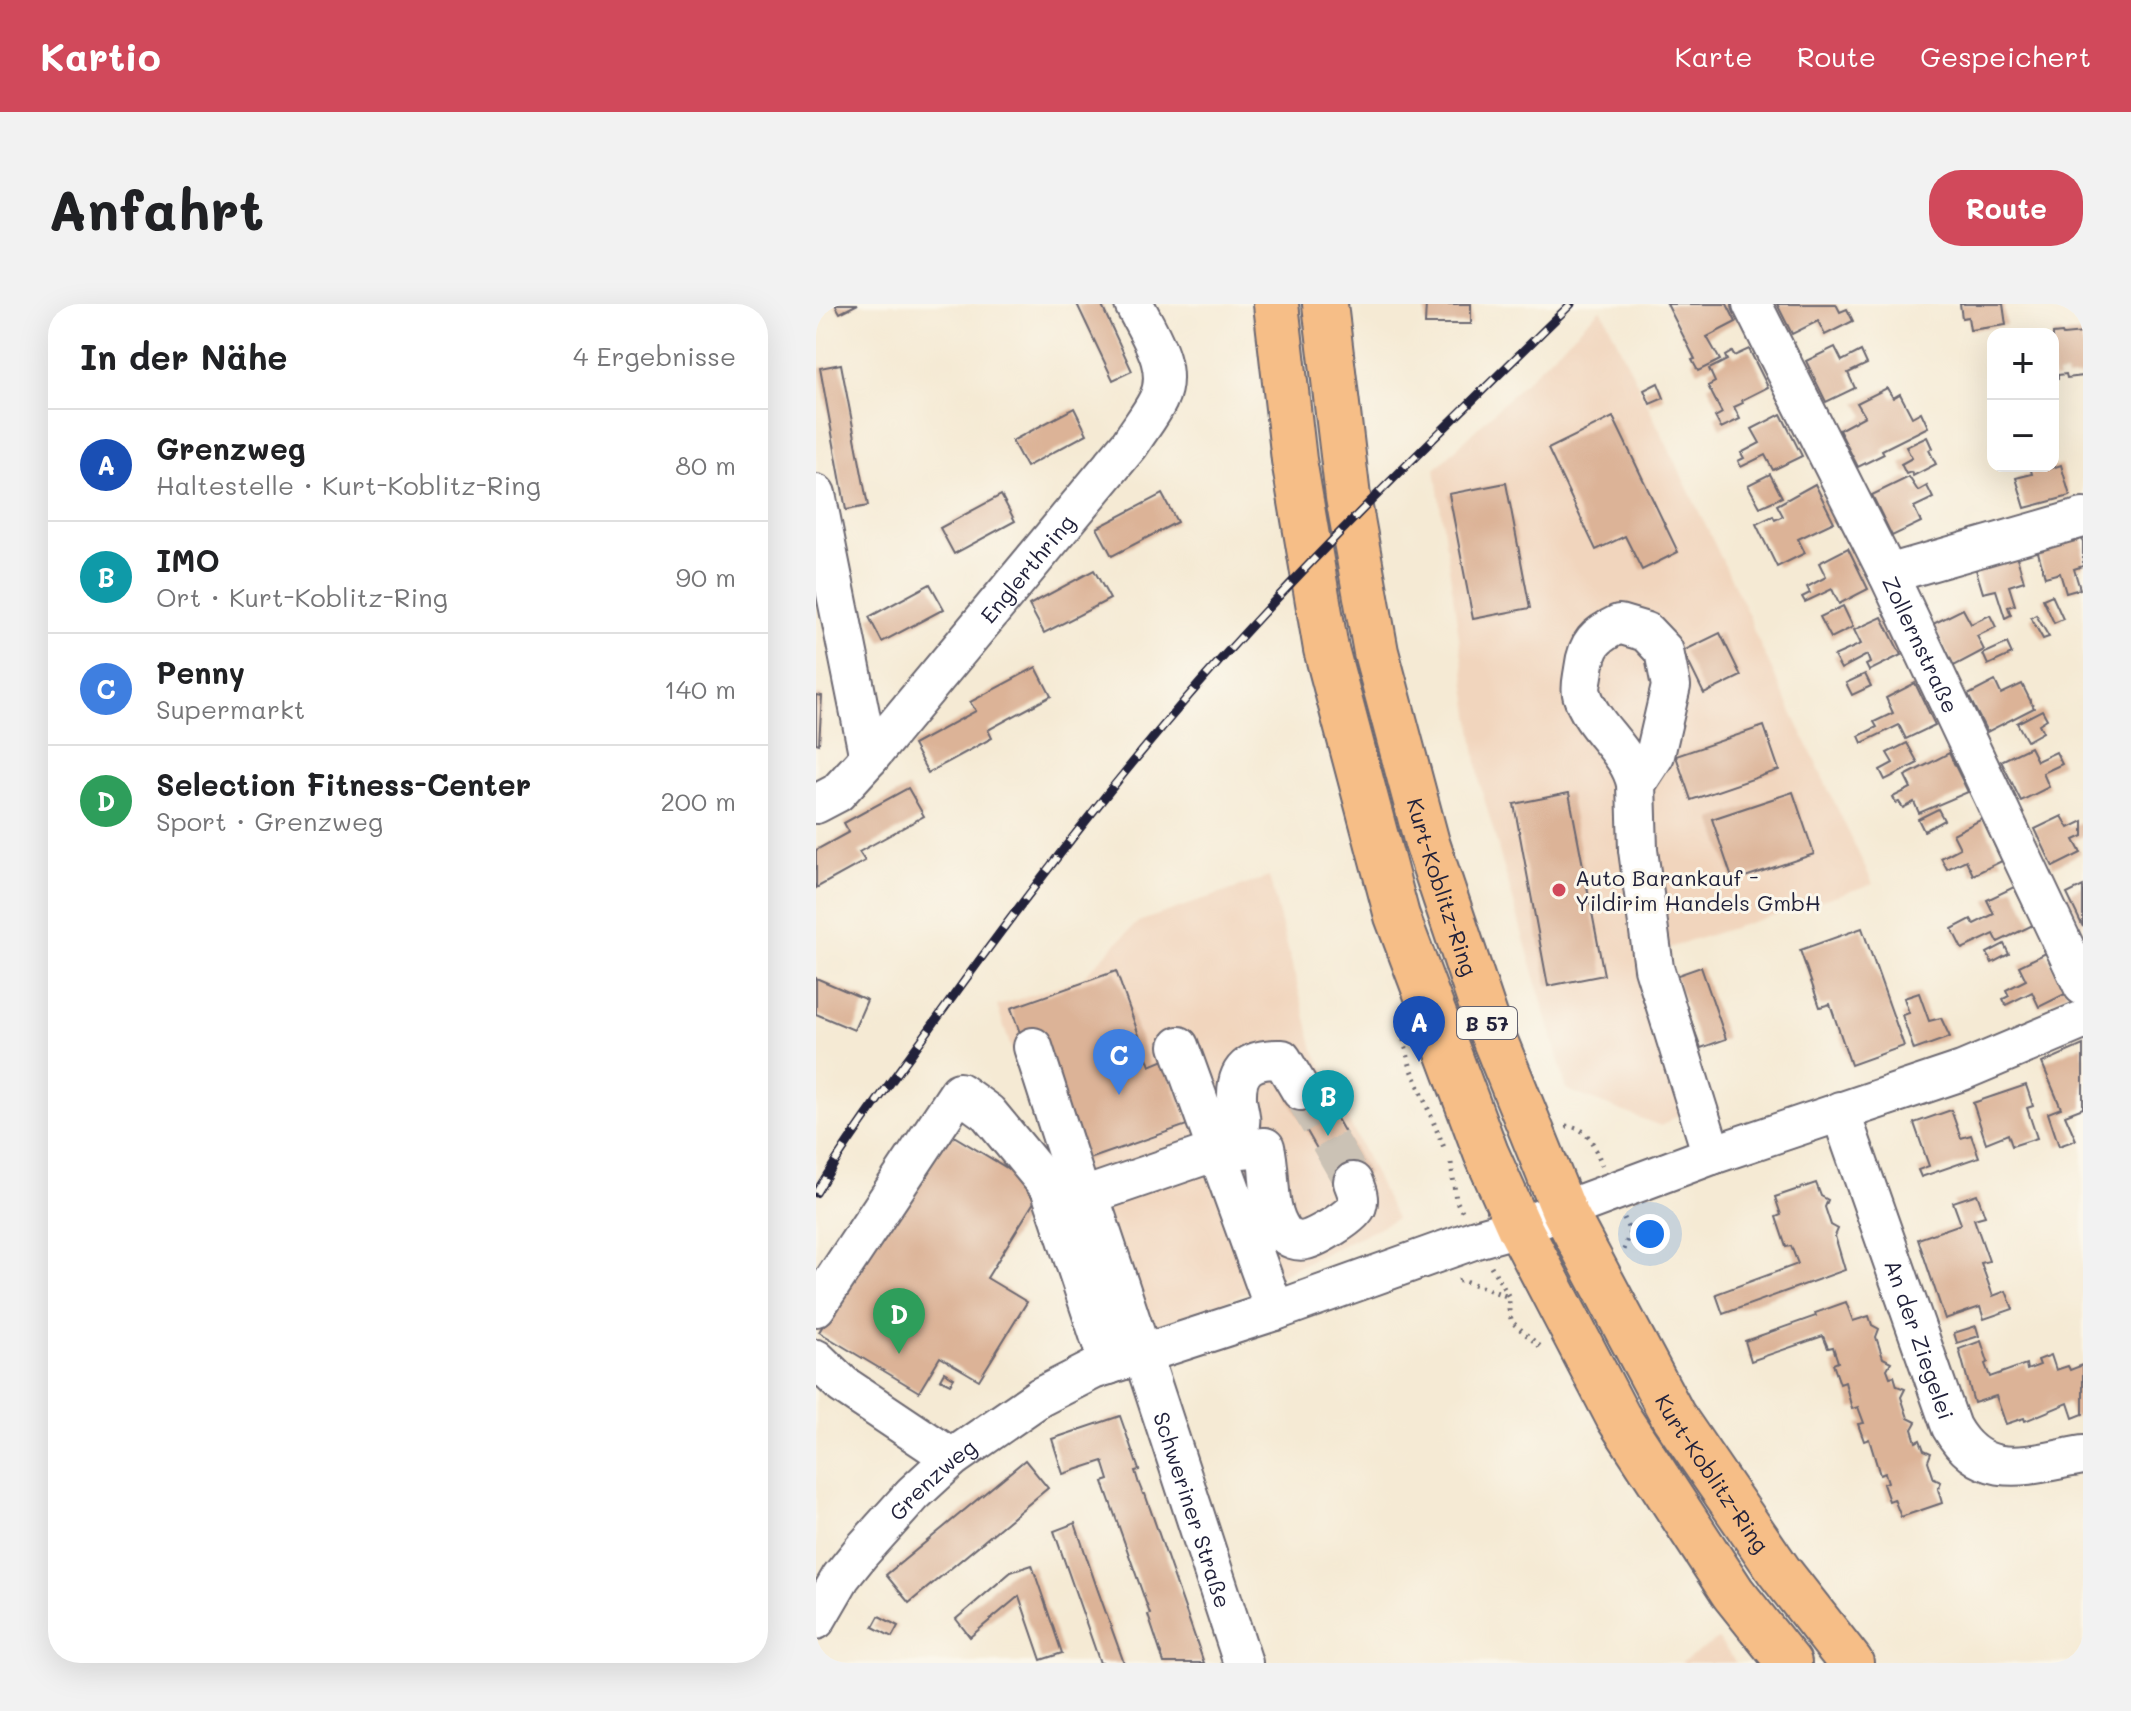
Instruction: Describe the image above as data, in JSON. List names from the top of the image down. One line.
{"streets":{"main road":["Kurt-Koblitz-Ring","B 57"],"street":["Englerthring","Zollernstraße","An der Ziegelei","Grenzweg","Schweriner Straße"]},"crossings":[["Kurt-Koblitz-Ring","Grenzweg"],["B 57","Grenzweg"],["Grenzweg","Schweriner Straße"]],"places":["Auto Barankauf - Yildirim Handels GmbH"],"page":{"header":"Kartio","nav":["Karte","Route","Gespeichert"],"buttons":"Route","title":"Anfahrt","heading":["In der Nähe","4 Ergebnisse"],"map_buttons":["+","−"],"list":[{"mark":"A","name":"Grenzweg","note":"Haltestelle · Kurt-Koblitz-Ring","value":"80 m"},{"mark":"B","name":"IMO","note":"Ort · Kurt-Koblitz-Ring","value":"90 m"},{"mark":"C","name":"Penny","note":"Supermarkt","value":"140 m"},{"mark":"D","name":"Selection Fitness-Center","note":"Sport · Grenzweg","value":"200 m"}],"pins":["A","C","B","D"]}}
